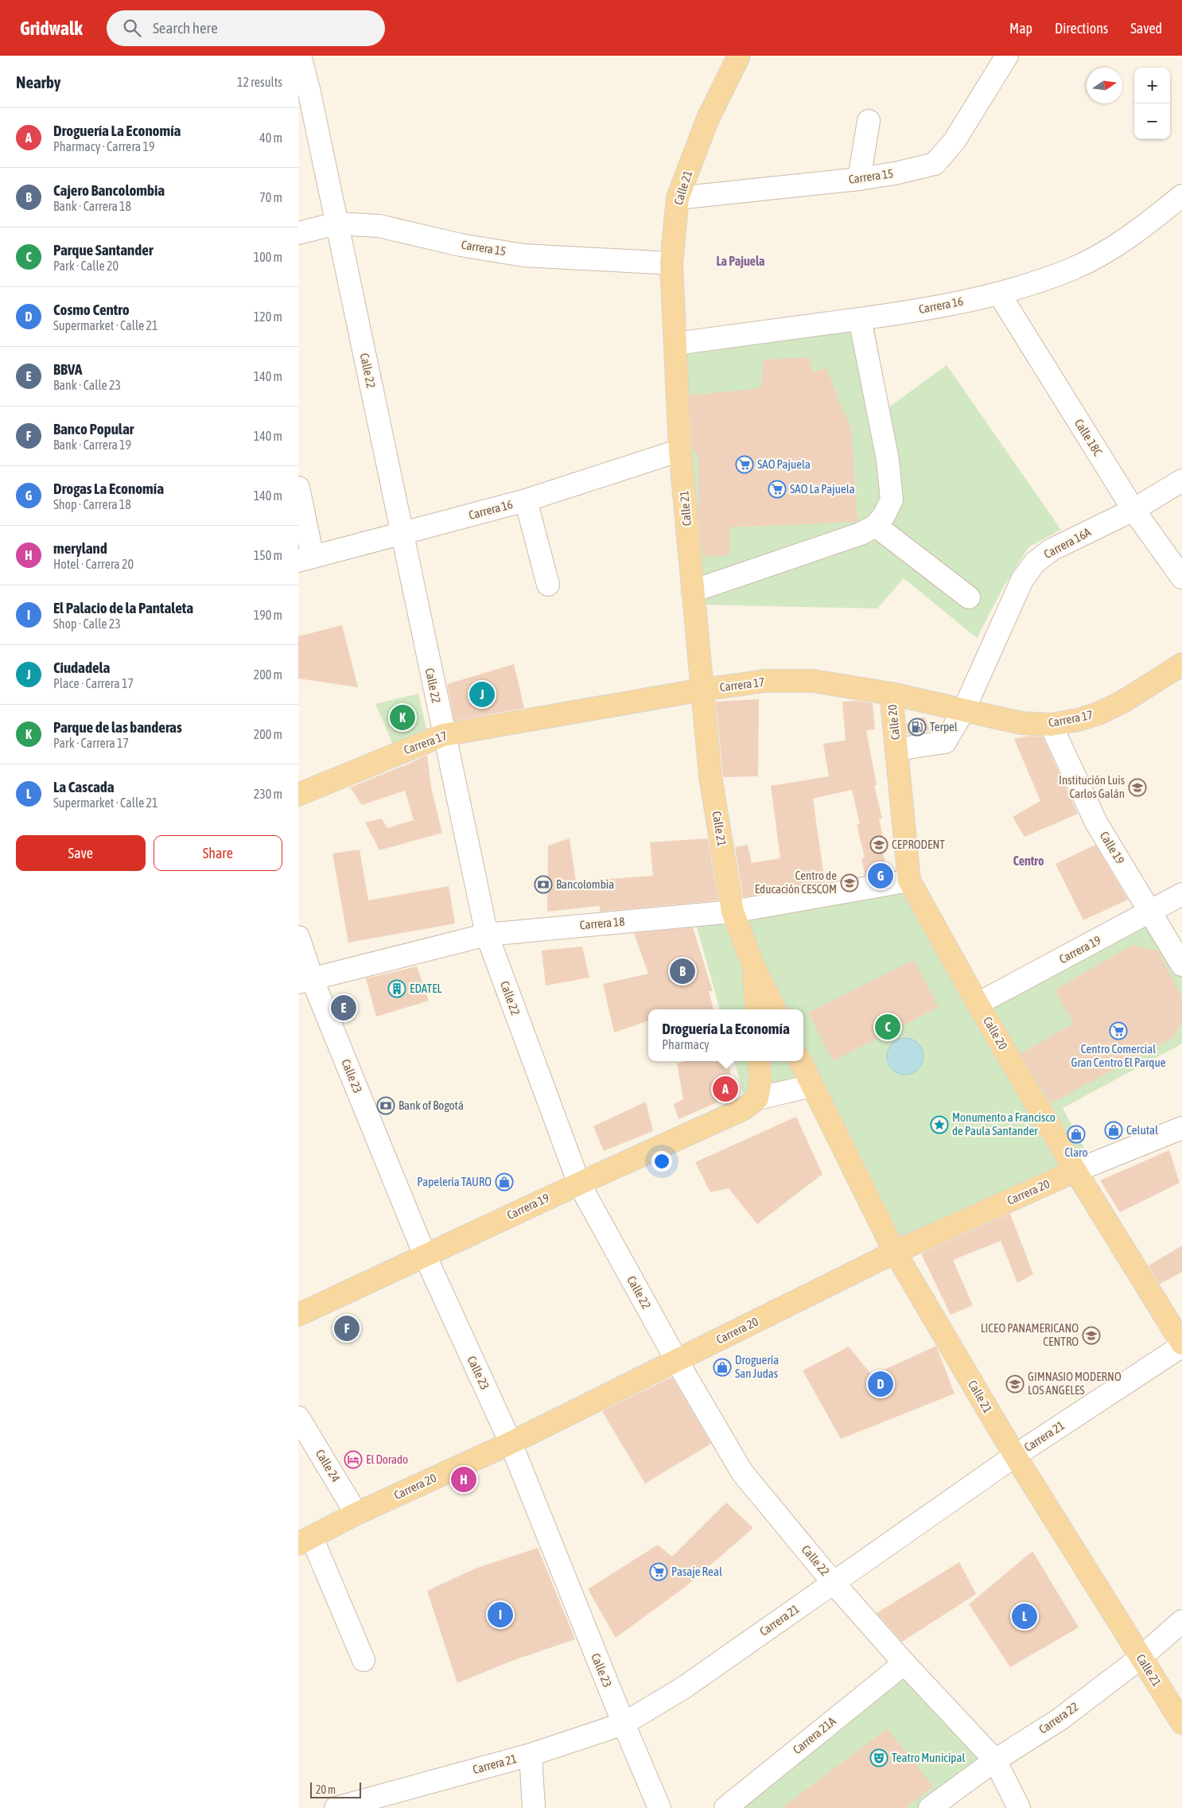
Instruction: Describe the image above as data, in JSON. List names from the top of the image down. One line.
{"streets":{"main road":["Calle 21","Carrera 17","Calle 20","Carrera 19","Carrera 20"],"street":["Carrera 15","Carrera 16","Calle 22","Calle 18C","Carrera 16A","Calle 19","Carrera 18","Calle 23","Carrera 21","Calle 24","Carrera 22","Carrera 21A"]},"crossings":[["Carrera 15","Calle 21"],["Carrera 15","Calle 22"],["Calle 21","Carrera 16"],["Calle 21","Carrera 17"],["Calle 21","Carrera 18"],["Calle 21","Carrera 20"],["Calle 21","Carrera 21"],["Calle 21","Carrera 22"],["Carrera 16","Calle 22"],["Carrera 16","Calle 18C"],["Calle 22","Carrera 17"],["Calle 22","Carrera 18"],["Calle 22","Carrera 19"],["Calle 22","Carrera 20"],["Calle 22","Carrera 21"],["Calle 22","Carrera 22"],["Calle 22","Carrera 21A"],["Calle 18C","Carrera 16A"],["Carrera 16A","Carrera 17"],["Carrera 16A","Calle 20"],["Carrera 17","Calle 20"],["Carrera 17","Calle 19"],["Calle 20","Carrera 18"],["Calle 20","Carrera 19"],["Calle 20","Carrera 20"],["Calle 20","Carrera 21"],["Calle 19","Carrera 19"],["Carrera 18","Calle 23"],["Carrera 19","Calle 23"],["Calle 23","Carrera 20"],["Calle 23","Carrera 21"],["Carrera 20","Calle 24"]],"districts":["La Pajuela","Centro"],"places":{"supermarket":["SAO Pajuela","SAO La Pajuela","Centro Comercial Gran Centro El Parque","Pasaje Real"],"fuel station":["Terpel"],"school or university":["Institución Luis Carlos Galán","CEPRODENT","Centro de Educación CESCOM","LICEO PANAMERICANO CENTRO","GIMNASIO MODERNO LOS ANGELES"],"bank":["Bancolombia","Bank of Bogotá"],"building":["EDATEL"],"place":["Monumento a Francisco de Paula Santander"],"shop":["Celutal","Claro","Papelería TAURO","Droguería San Judas"],"hotel":["El Dorado"],"theatre":["Teatro Municipal"]},"scale_bar":"20 m","north":"right","page":{"header":"Gridwalk","search":"Search here","nav":["Map","Directions","Saved"],"heading":["Nearby","12 results"],"map_buttons":["+","−"],"list":[{"mark":"A","name":"Droguería La Economía","note":"Pharmacy · Carrera 19","value":"40 m"},{"mark":"B","name":"Cajero Bancolombia","note":"Bank · Carrera 18","value":"70 m"},{"mark":"C","name":"Parque Santander","note":"Park · Calle 20","value":"100 m"},{"mark":"D","name":"Cosmo Centro","note":"Supermarket · Calle 21","value":"120 m"},{"mark":"E","name":"BBVA","note":"Bank · Calle 23","value":"140 m"},{"mark":"F","name":"Banco Popular","note":"Bank · Carrera 19","value":"140 m"},{"mark":"G","name":"Drogas La Economía","note":"Shop · Carrera 18","value":"140 m"},{"mark":"H","name":"meryland","note":"Hotel · Carrera 20","value":"150 m"},{"mark":"I","name":"El Palacio de la Pantaleta","note":"Shop · Calle 23","value":"190 m"},{"mark":"J","name":"Ciudadela","note":"Place · Carrera 17","value":"200 m"},{"mark":"K","name":"Parque de las banderas","note":"Park · Carrera 17","value":"200 m"},{"mark":"L","name":"La Cascada","note":"Supermarket · Calle 21","value":"230 m"}],"pins":["J","K","G","B","E","C","A","F","D","H","I","L"],"buttons":["Save","Share"],"popup":["Droguería La Economía","Pharmacy"],"scale":"20 m"}}
